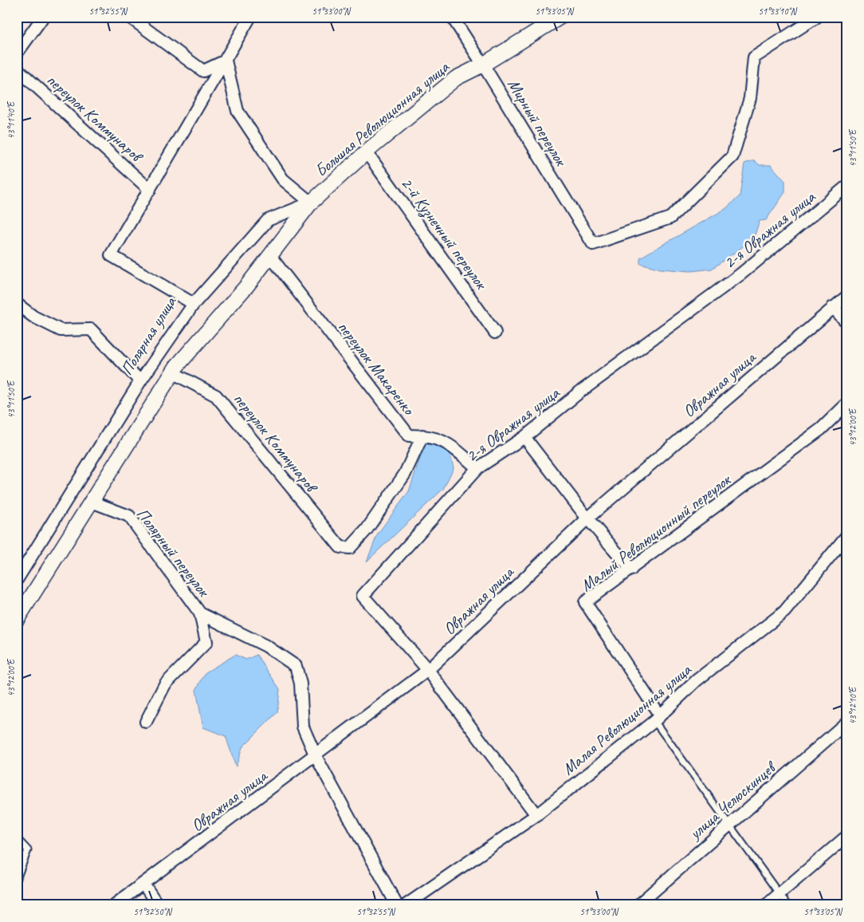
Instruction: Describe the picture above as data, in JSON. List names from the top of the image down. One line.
{"streets":{"street":["переулок Коммунаров","Большая Революционная улица","Мирный переулок","2-я Овражная улица","2-й Кузнечный переулок","Полярная улица","переулок Макаренко","Овражная улица","Малый Революционный переулок","Полярный переулок","Малая Революционная улица","улица Челюскинцев"]},"crossings":[["переулок Коммунаров","Полярная улица"],["переулок Коммунаров","переулок Макаренко"],["Большая Революционная улица","Мирный переулок"],["Большая Революционная улица","2-й Кузнечный переулок"],["Большая Революционная улица","Полярная улица"],["Большая Революционная улица","переулок Макаренко"],["2-я Овражная улица","переулок Макаренко"],["2-я Овражная улица","Овражная улица"],["2-я Овражная улица","Малая Революционная улица"],["Малый Революционный переулок","Малая Революционная улица"]],"coordinates":["51°32'55\"N","51°33'00\"N","51°33'05\"N","51°33'10\"N","43°11'40\"E","43°11'50\"E","43°12'00\"E","43°12'10\"E","51°32'50\"N"]}
